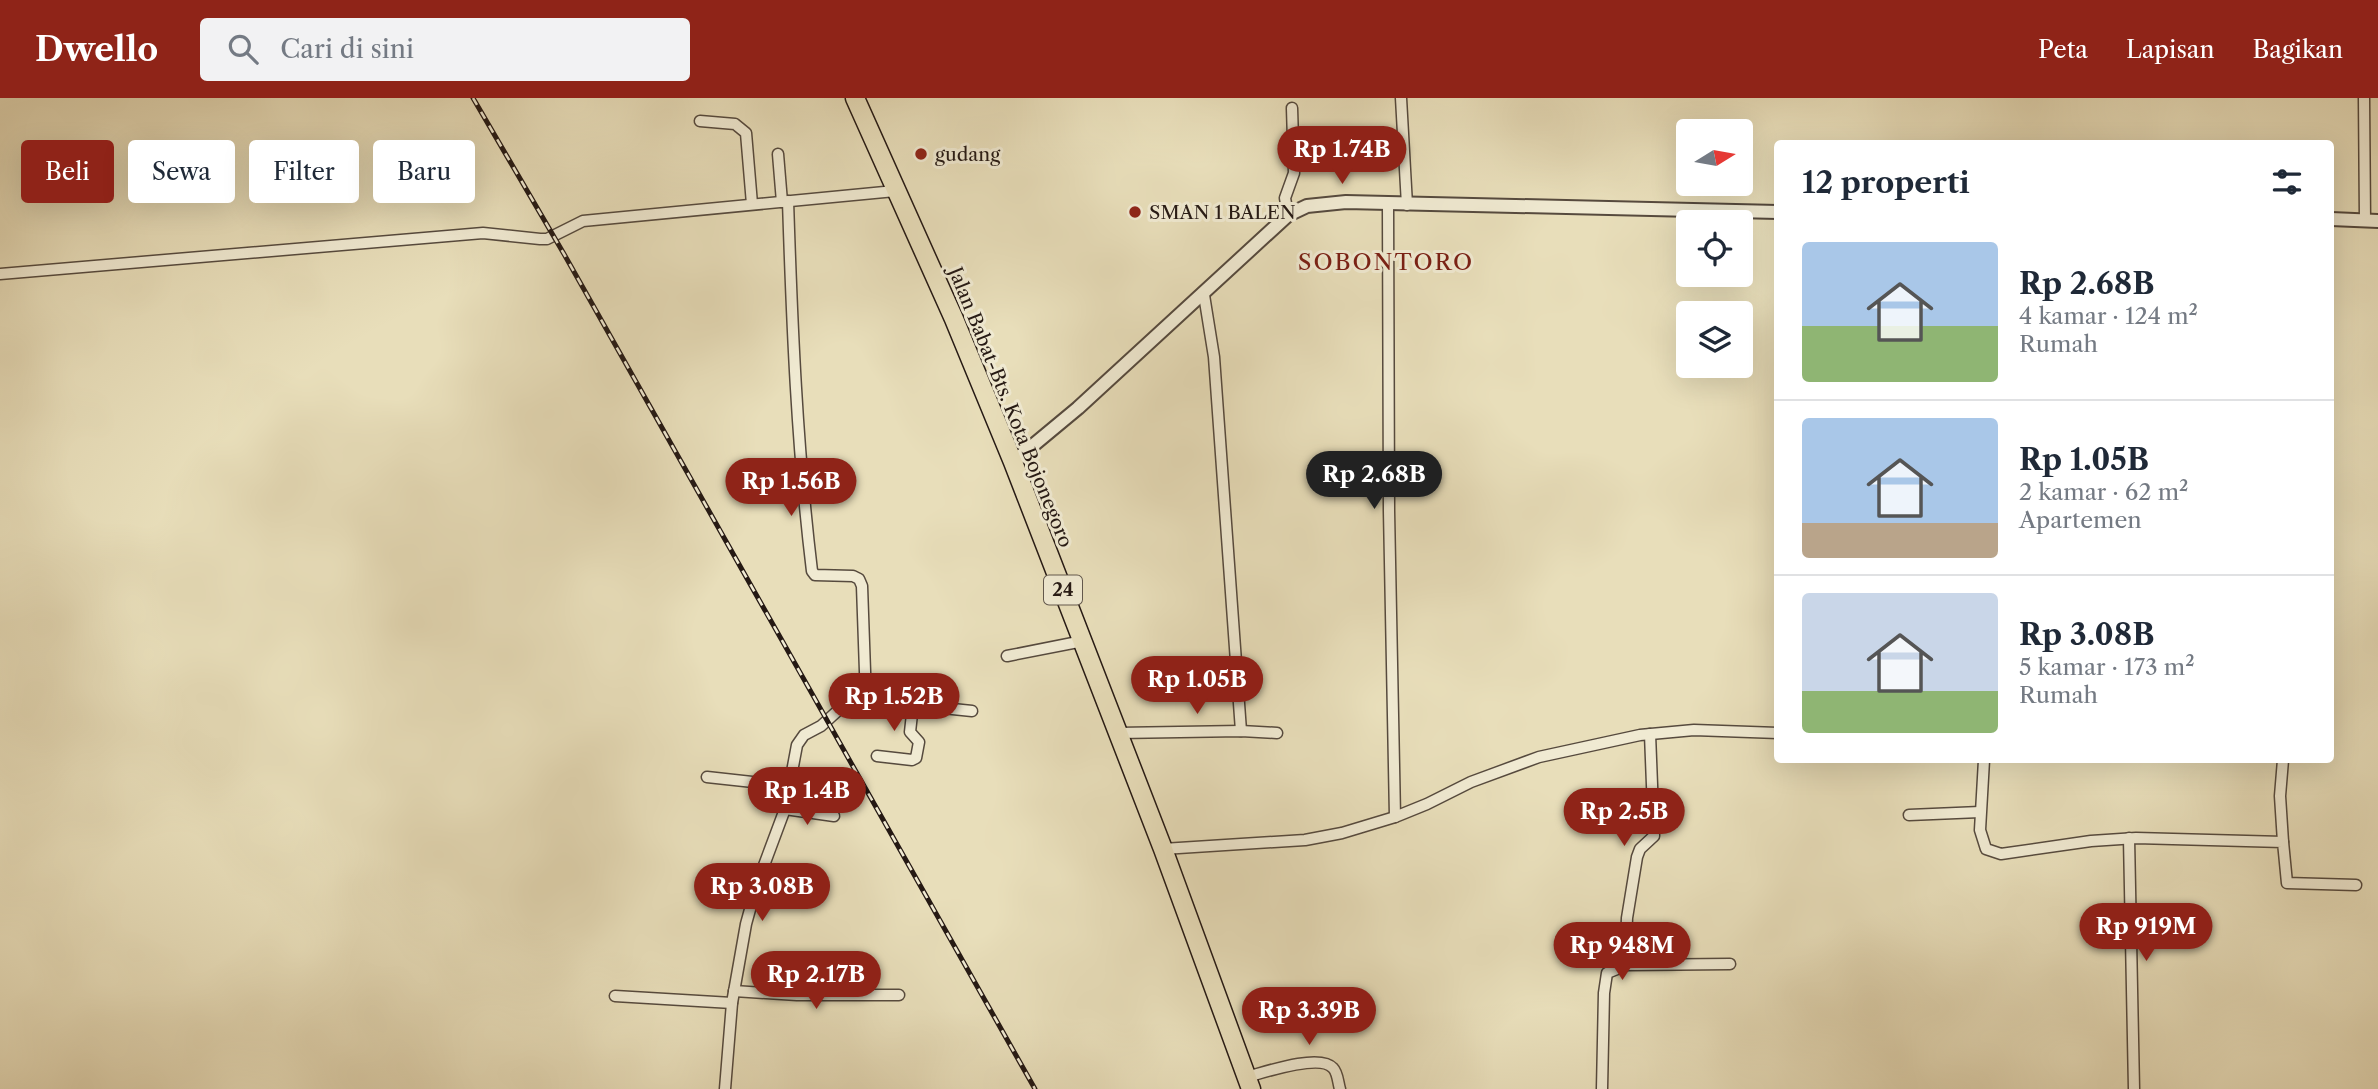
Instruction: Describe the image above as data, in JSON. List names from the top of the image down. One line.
{"streets":{"highway":["Jalan Babat-Bts. Kota Bojonegoro","24"]},"districts":["SOBONTORO"],"places":["gudang","SMAN 1 BALEN"],"north":"right","page":{"header":"Dwello","search":"Cari di sini","nav":["Peta","Lapisan","Bagikan"],"price":["Rp 1.74B","Rp 2.68B","Rp 1.56B","Rp 1.05B","Rp 1.52B","Rp 1.4B","Rp 2.5B","Rp 3.08B","Rp 919M","Rp 948M","Rp 2.17B","Rp 3.39B"],"chip":["Beli","Sewa","Filter","Baru"],"heading":"12 properti","list":[{"name":"Rp 2.68B","note":"4 kamar · 124 m² · Rumah"},{"name":"Rp 1.05B","note":"2 kamar · 62 m² · Apartemen"},{"name":"Rp 3.08B","note":"5 kamar · 173 m² · Rumah"}]}}
